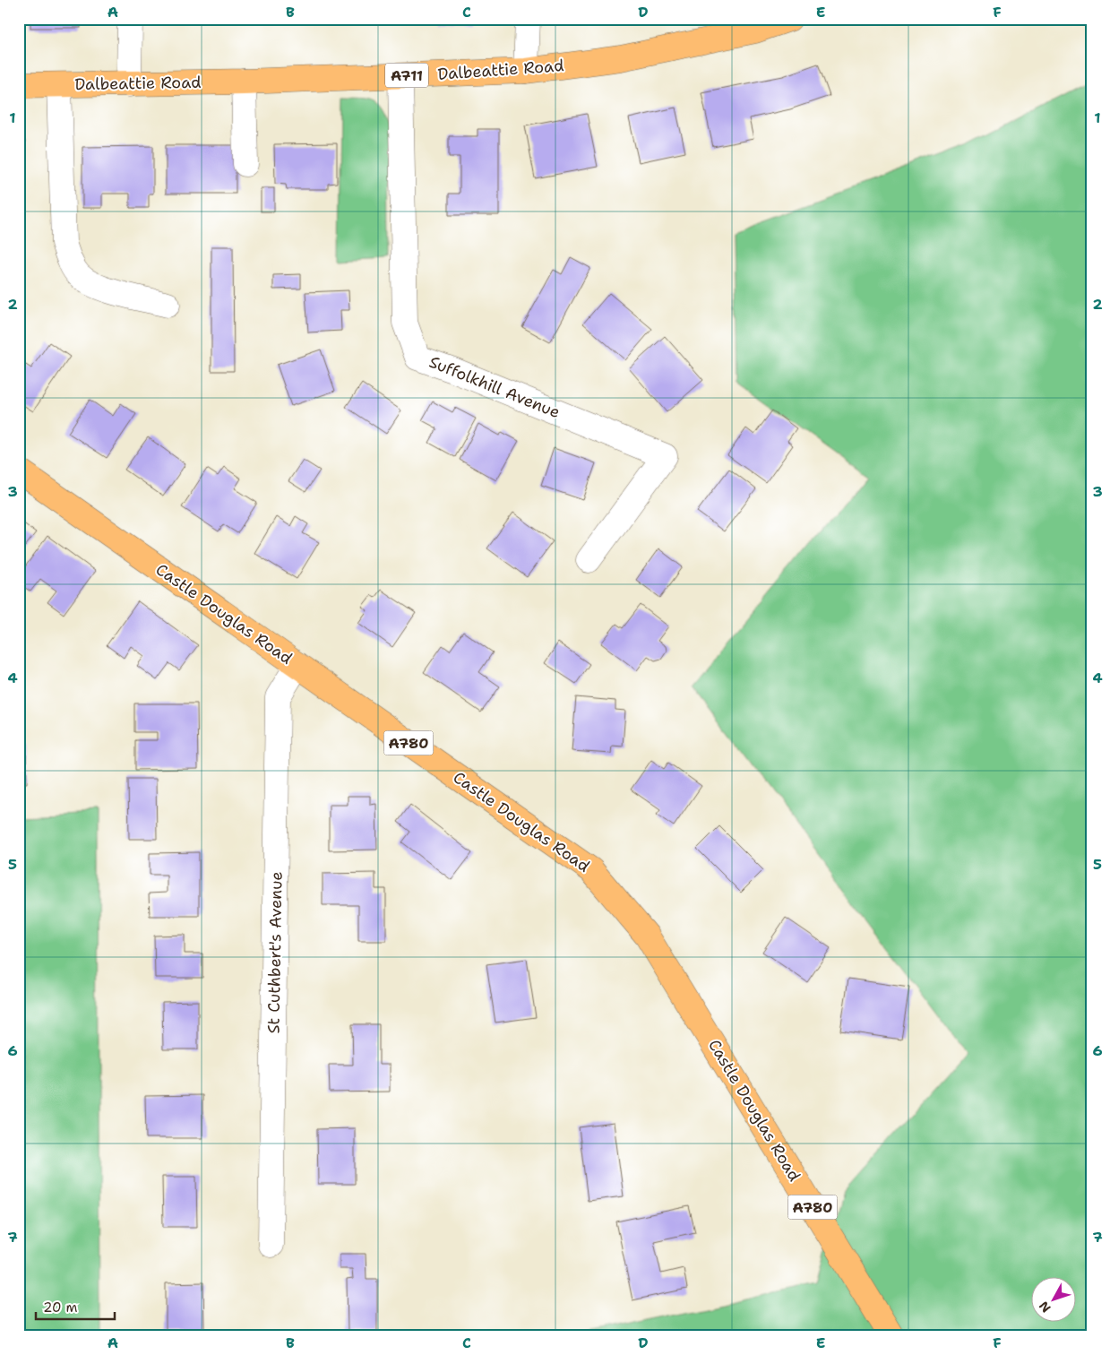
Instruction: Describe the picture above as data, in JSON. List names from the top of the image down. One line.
{"streets":{"main road":["Dalbeattie Road","A711","Castle Douglas Road","A780"],"street":["Suffolkhill Avenue","St Cuthbert's Avenue"]},"crossings":[["Dalbeattie Road","Suffolkhill Avenue"],["Castle Douglas Road","St Cuthbert's Avenue"]],"scale_bar":"20 m","north":"bottom left","grid":{"columns":["A","B","C","D","E","F"],"rows":["1","2","3","4","5","6","7"]}}
